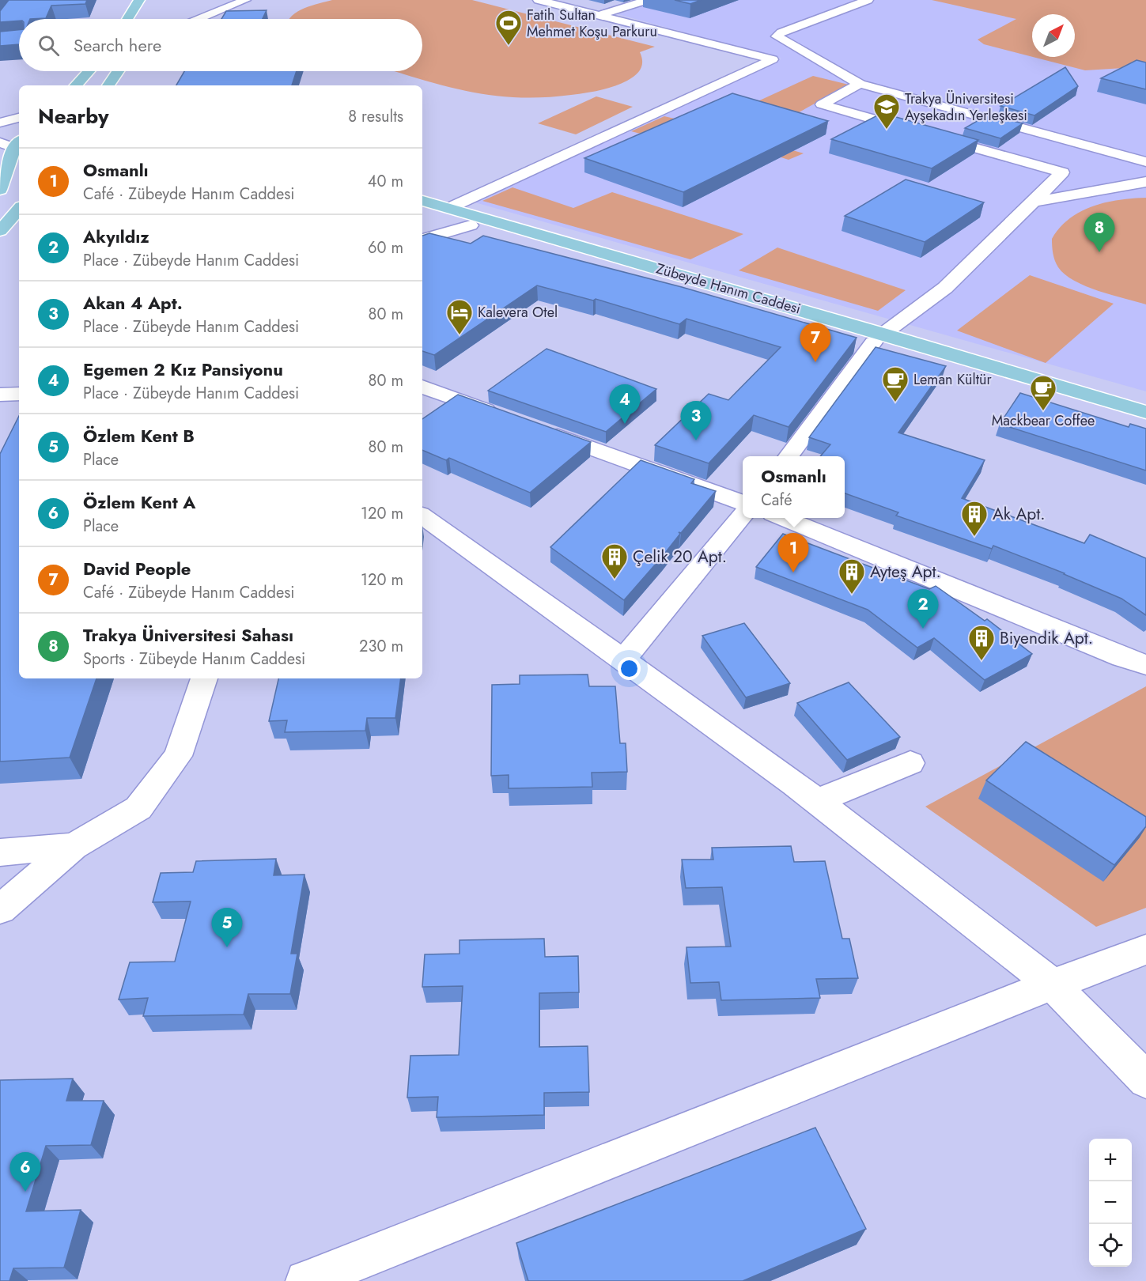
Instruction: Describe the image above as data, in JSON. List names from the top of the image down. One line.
{"streets":{"main road":["Zübeyde Hanım Caddesi"]},"places":{"sports":["Fatih Sultan Mehmet Koşu Parkuru"],"school or university":["Trakya Üniversitesi Ayşekadın Yerleşkesi"],"hotel":["Kalevera Otel"],"cafe":["Leman Kültür","Mackbear Coffee"],"building":["Ak Apt.","Çelik 20 Apt.","Ayteş Apt.","Biyendik Apt."]},"north":"top right","page":{"search":"Search here","heading":["Nearby","8 results"],"list":[{"mark":"1","name":"Osmanlı","note":"Café · Zübeyde Hanım Caddesi","value":"40 m"},{"mark":"2","name":"Akyıldız","note":"Place · Zübeyde Hanım Caddesi","value":"60 m"},{"mark":"3","name":"Akan 4 Apt.","note":"Place · Zübeyde Hanım Caddesi","value":"80 m"},{"mark":"4","name":"Egemen 2 Kız Pansiyonu","note":"Place · Zübeyde Hanım Caddesi","value":"80 m"},{"mark":"5","name":"Özlem Kent B","note":"Place","value":"80 m"},{"mark":"6","name":"Özlem Kent A","note":"Place","value":"120 m"},{"mark":"7","name":"David People","note":"Café · Zübeyde Hanım Caddesi","value":"120 m"},{"mark":"8","name":"Trakya Üniversitesi Sahası","note":"Sports · Zübeyde Hanım Caddesi","value":"230 m"}],"pins":["8","7","4","3","1","2","5","6"],"popup":["Osmanlı","Café"],"map_buttons":["+","−"]}}
